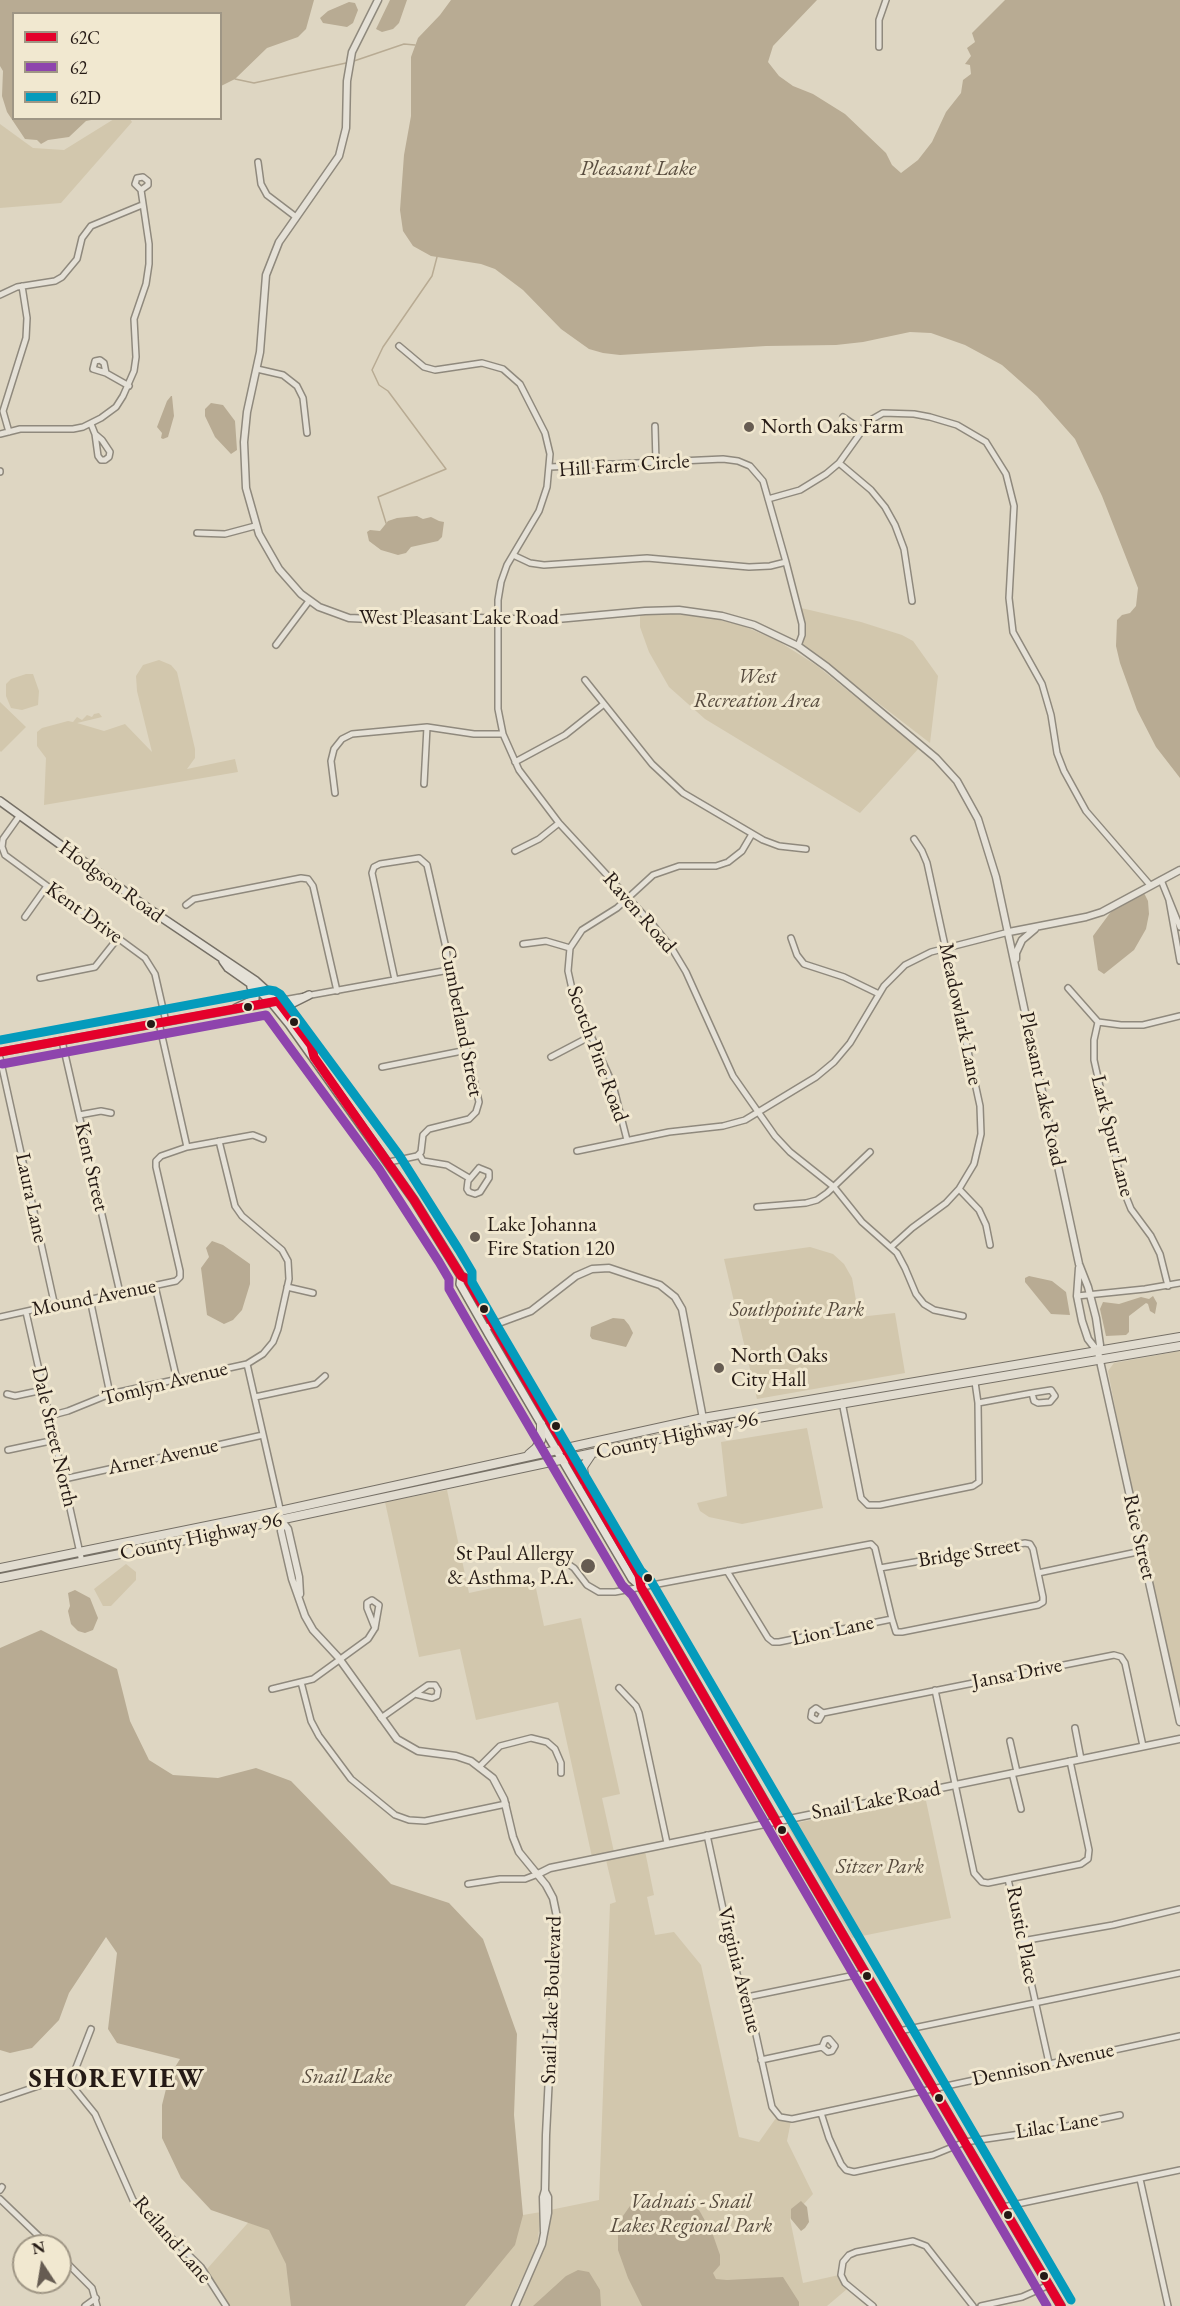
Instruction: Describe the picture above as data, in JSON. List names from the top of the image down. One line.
{"streets":{"main road":["Hodgson Road","County Highway 96"],"street":["Hill Farm Circle","West Pleasant Lake Road","Kent Drive","Raven Road","Meadowlark Lane","Cumberland Street","Scotch Pine Road","Pleasant Lake Road","Lark Spur Lane","Kent Street","Laura Lane","Mound Avenue","Tomlyn Avenue","Dale Street North","Arner Avenue","Rice Street","Bridge Street","Lion Lane","Jansa Drive","Snail Lake Road","Rustic Place","Virginia Avenue","Snail Lake Boulevard","Dennison Avenue","Lilac Lane","Reiland Lane"]},"crossings":[["Hill Farm Circle","West Pleasant Lake Road"],["Hill Farm Circle","Raven Road"],["West Pleasant Lake Road","Raven Road"],["West Pleasant Lake Road","Pleasant Lake Road"],["Hodgson Road","Kent Drive"],["Hodgson Road","County Highway 96"],["Hodgson Road","Snail Lake Road"],["Hodgson Road","Dennison Avenue"],["Hodgson Road","Lilac Lane"],["Kent Drive","Mound Avenue"],["Raven Road","Meadowlark Lane"],["Raven Road","Scotch Pine Road"],["Meadowlark Lane","Scotch Pine Road"],["Scotch Pine Road","Pleasant Lake Road"],["Pleasant Lake Road","County Highway 96"],["Pleasant Lake Road","Rice Street"],["Kent Street","Mound Avenue"],["Laura Lane","Mound Avenue"],["Mound Avenue","Dale Street North"],["Tomlyn Avenue","Dale Street North"],["County Highway 96","Dale Street North"],["County Highway 96","Rice Street"],["County Highway 96","Snail Lake Boulevard"],["Dale Street North","Arner Avenue"],["Rice Street","Bridge Street"],["Bridge Street","Lion Lane"],["Jansa Drive","Snail Lake Road"],["Snail Lake Road","Rustic Place"],["Snail Lake Road","Virginia Avenue"],["Snail Lake Road","Snail Lake Boulevard"],["Rustic Place","Dennison Avenue"],["Virginia Avenue","Dennison Avenue"],["Dennison Avenue","Lilac Lane"]],"districts":["SHOREVIEW"],"water":["Pleasant Lake","Snail Lake"],"parks":["West Recreation Area","Southpointe Park","Sitzer Park","Vadnais - Snail Lakes Regional Park"],"places":["North Oaks Farm","Lake Johanna Fire Station 120","North Oaks City Hall","St Paul Allergy & Asthma, P.A."],"lines":["transit line 62D","transit line 62C","transit line 62"],"legend":["62C","62","62D"],"north":"top"}
